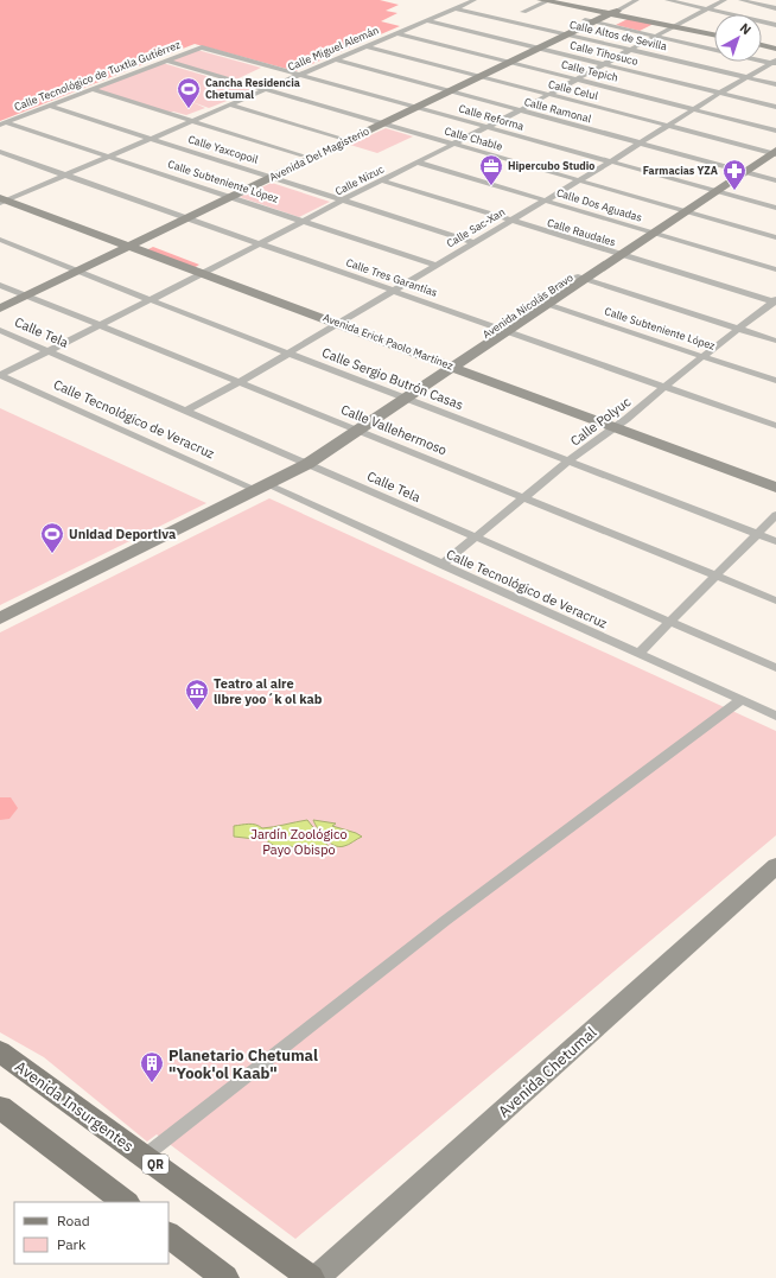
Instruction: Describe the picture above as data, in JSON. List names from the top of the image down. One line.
{"streets":{"main road":["Avenida Del Magisterio","Avenida Nicolás Bravo","Avenida Erick Paolo Martínez","Avenida Chetumal","Avenida Insurgentes","QR"],"street":["Calle Altos de Sevilla","Calle Miguel Alemán","Calle Tihosuco","Calle Tepich","Calle Tecnológico de Tuxtla Gutiérrez","Calle Celul","Calle Ramonal","Calle Reforma","Calle Chable","Calle Yaxcopoil","Calle Nizuc","Calle Subteniente López","Calle Dos Aguadas","Calle Sac-Xan","Calle Raudales","Calle Tres Garantías","Calle Tela","Calle Sergio Butrón Casas","Calle Tecnológico de Veracruz","Calle Polyuc","Calle Vallehermoso"]},"crossings":[["Calle Altos de Sevilla","Calle Miguel Alemán"],["Calle Altos de Sevilla","Avenida Del Magisterio"],["Calle Altos de Sevilla","Calle Nizuc"],["Calle Altos de Sevilla","Calle Sac-Xan"],["Calle Miguel Alemán","Calle Tihosuco"],["Calle Miguel Alemán","Calle Tepich"],["Calle Miguel Alemán","Calle Celul"],["Calle Miguel Alemán","Calle Ramonal"],["Calle Miguel Alemán","Calle Reforma"],["Calle Miguel Alemán","Calle Chable"],["Calle Miguel Alemán","Calle Yaxcopoil"],["Calle Miguel Alemán","Calle Subteniente López"],["Calle Miguel Alemán","Calle Tres Garantías"],["Calle Miguel Alemán","Avenida Erick Paolo Martínez"],["Calle Tihosuco","Avenida Del Magisterio"],["Calle Tihosuco","Calle Nizuc"],["Calle Tihosuco","Calle Sac-Xan"],["Calle Tepich","Avenida Del Magisterio"],["Calle Tepich","Calle Nizuc"],["Calle Tepich","Calle Sac-Xan"],["Calle Tecnológico de Tuxtla Gutiérrez","Calle Reforma"],["Calle Tecnológico de Tuxtla Gutiérrez","Calle Chable"],["Calle Tecnológico de Tuxtla Gutiérrez","Calle Yaxcopoil"],["Calle Tecnológico de Tuxtla Gutiérrez","Calle Subteniente López"],["Calle Celul","Avenida Del Magisterio"],["Calle Celul","Calle Nizuc"],["Calle Celul","Calle Sac-Xan"],["Calle Celul","Avenida Nicolás Bravo"],["Calle Ramonal","Avenida Del Magisterio"],["Calle Ramonal","Calle Nizuc"],["Calle Ramonal","Calle Sac-Xan"],["Calle Ramonal","Avenida Nicolás Bravo"],["Calle Reforma","Avenida Del Magisterio"],["Calle Reforma","Calle Nizuc"],["Calle Reforma","Calle Sac-Xan"],["Calle Reforma","Avenida Nicolás Bravo"],["Calle Chable","Avenida Del Magisterio"],["Calle Chable","Calle Nizuc"],["Calle Chable","Calle Sac-Xan"],["Calle Chable","Avenida Nicolás Bravo"],["Calle Yaxcopoil","Avenida Del Magisterio"],["Calle Yaxcopoil","Calle Nizuc"],["Calle Yaxcopoil","Calle Sac-Xan"],["Avenida Del Magisterio","Calle Subteniente López"],["Avenida Del Magisterio","Calle Tres Garantías"],["Avenida Del Magisterio","Avenida Erick Paolo Martínez"],["Avenida Del Magisterio","Calle Sergio Butrón Casas"],["Avenida Del Magisterio","Calle Vallehermoso"],["Calle Nizuc","Calle Subteniente López"],["Calle Nizuc","Calle Dos Aguadas"],["Calle Nizuc","Calle Raudales"],["Calle Nizuc","Calle Tres Garantías"],["Calle Nizuc","Calle Tela"],["Calle Nizuc","Avenida Erick Paolo Martínez"],["Calle Nizuc","Calle Sergio Butrón Casas"],["Calle Nizuc","Calle Tecnológico de Veracruz"],["Calle Nizuc","Calle Vallehermoso"],["Calle Subteniente López","Calle Sac-Xan"],["Calle Subteniente López","Avenida Nicolás Bravo"],["Calle Subteniente López","Calle Polyuc"],["Calle Dos Aguadas","Calle Sac-Xan"],["Calle Dos Aguadas","Avenida Nicolás Bravo"],["Calle Sac-Xan","Calle Raudales"],["Calle Sac-Xan","Calle Tres Garantías"],["Calle Sac-Xan","Calle Tela"],["Calle Sac-Xan","Avenida Erick Paolo Martínez"],["Calle Sac-Xan","Calle Sergio Butrón Casas"],["Calle Sac-Xan","Calle Vallehermoso"],["Calle Raudales","Avenida Nicolás Bravo"],["Calle Raudales","Calle Polyuc"],["Calle Tres Garantías","Avenida Nicolás Bravo"],["Calle Tres Garantías","Calle Polyuc"],["Avenida Nicolás Bravo","Calle Tela"],["Avenida Nicolás Bravo","Avenida Erick Paolo Martínez"],["Avenida Nicolás Bravo","Calle Sergio Butrón Casas"],["Avenida Nicolás Bravo","Calle Tecnológico de Veracruz"],["Avenida Nicolás Bravo","Calle Vallehermoso"],["Calle Tela","Calle Polyuc"],["Avenida Erick Paolo Martínez","Calle Polyuc"],["Calle Sergio Butrón Casas","Calle Polyuc"],["Calle Tecnológico de Veracruz","Calle Polyuc"],["Calle Polyuc","Calle Vallehermoso"]],"parks":["Jardín Zoológico Payo Obispo"],"places":{"sports":["Cancha Residencia Chetumal","Unidad Deportiva"],"office":["Hipercubo Studio"],"pharmacy":["Farmacias YZA"],"museum":["Teatro al aire libre yoo´k ol kab"],"building":["Planetario Chetumal \"Yook'ol Kaab\""]},"legend":["Road","Park"],"north":"top right"}
